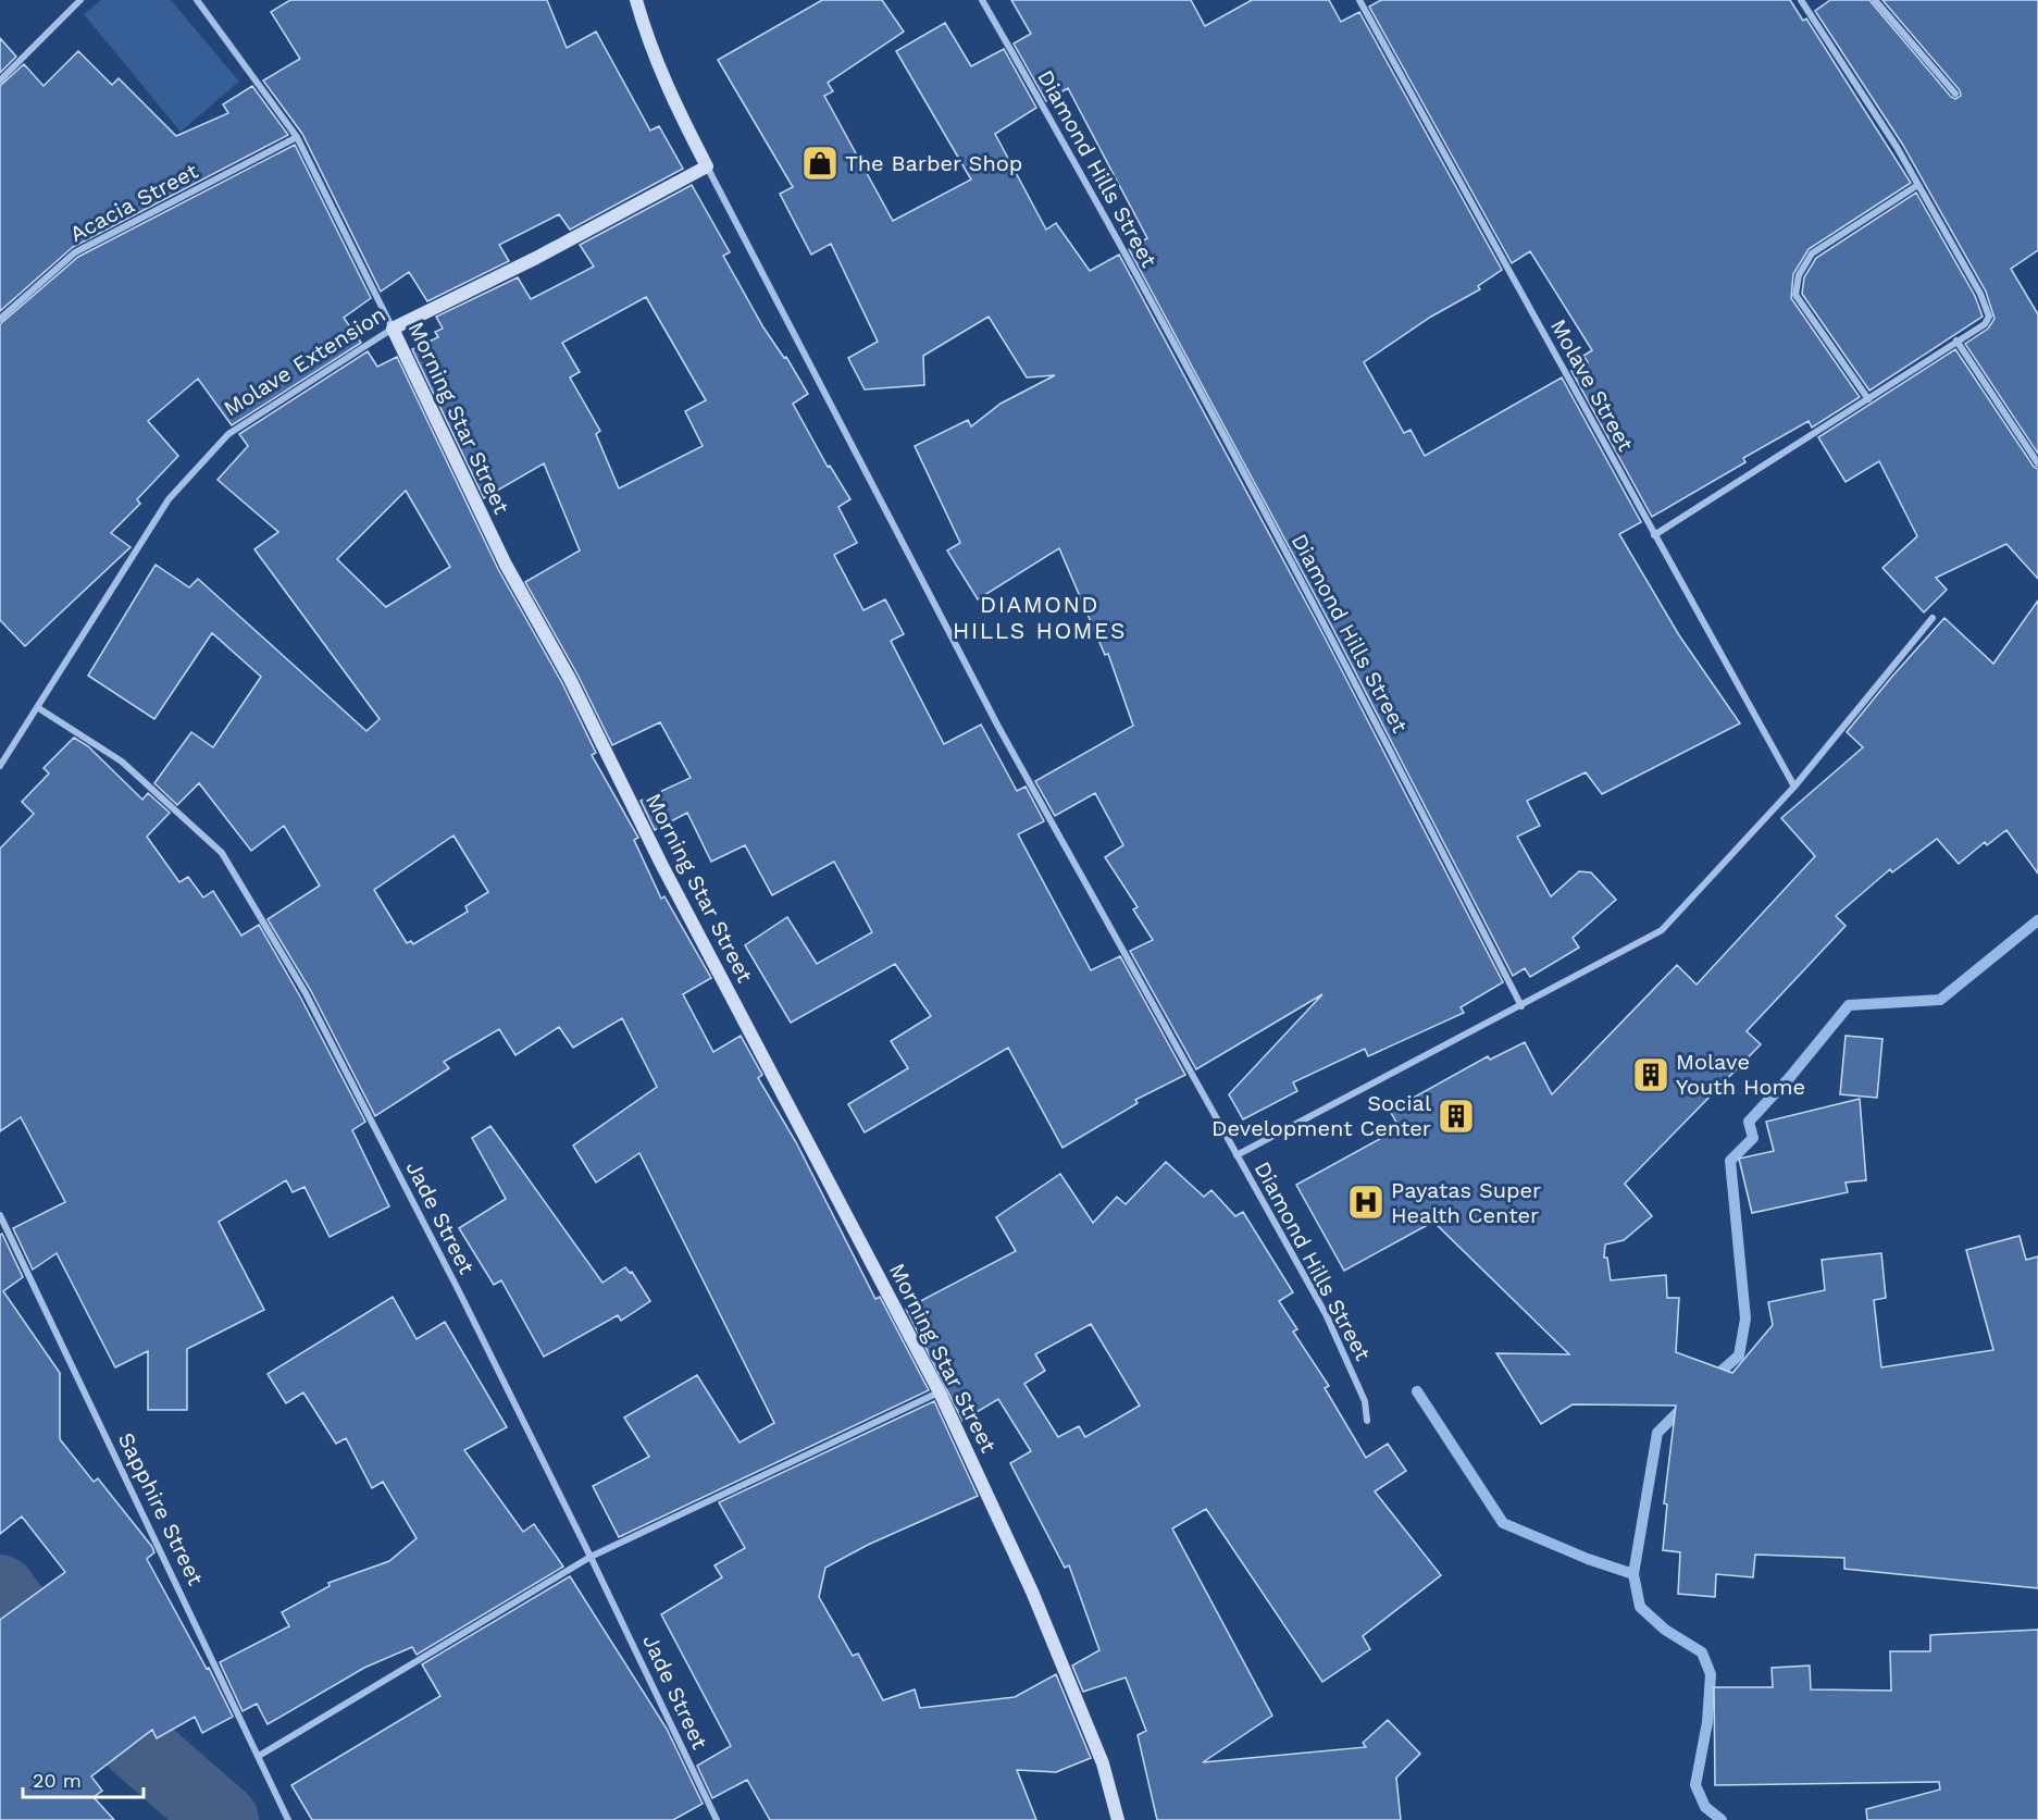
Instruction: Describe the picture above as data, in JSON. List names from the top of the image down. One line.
{"streets":{"street":["Diamond Hills Street","Acacia Street","Molave Extension","Molave Street","Morning Star Street","Jade Street","Sapphire Street"]},"crossings":[["Diamond Hills Street","Molave Extension"],["Acacia Street","Morning Star Street"],["Molave Extension","Morning Star Street"],["Molave Extension","Jade Street"]],"districts":["DIAMOND HILLS HOMES"],"places":{"shop":["The Barber Shop"],"building":["Molave Youth Home","Social Development Center"],"hospital":["Payatas Super Health Center"]},"scale_bar":"20 m"}
